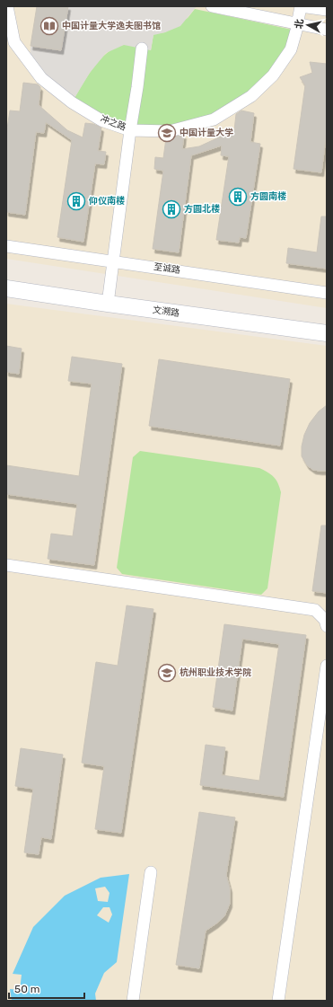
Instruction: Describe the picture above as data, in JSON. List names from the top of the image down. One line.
{"streets":{"street":["冲之路","至诚路","文溯路"]},"places":{"library":["中国计量大学逸夫图书馆"],"school or university":["中国计量大学","杭州职业技术学院"],"building":["方圆南楼","仰仪南楼","方圆北楼"]},"scale_bar":"50 m","north":"left"}
